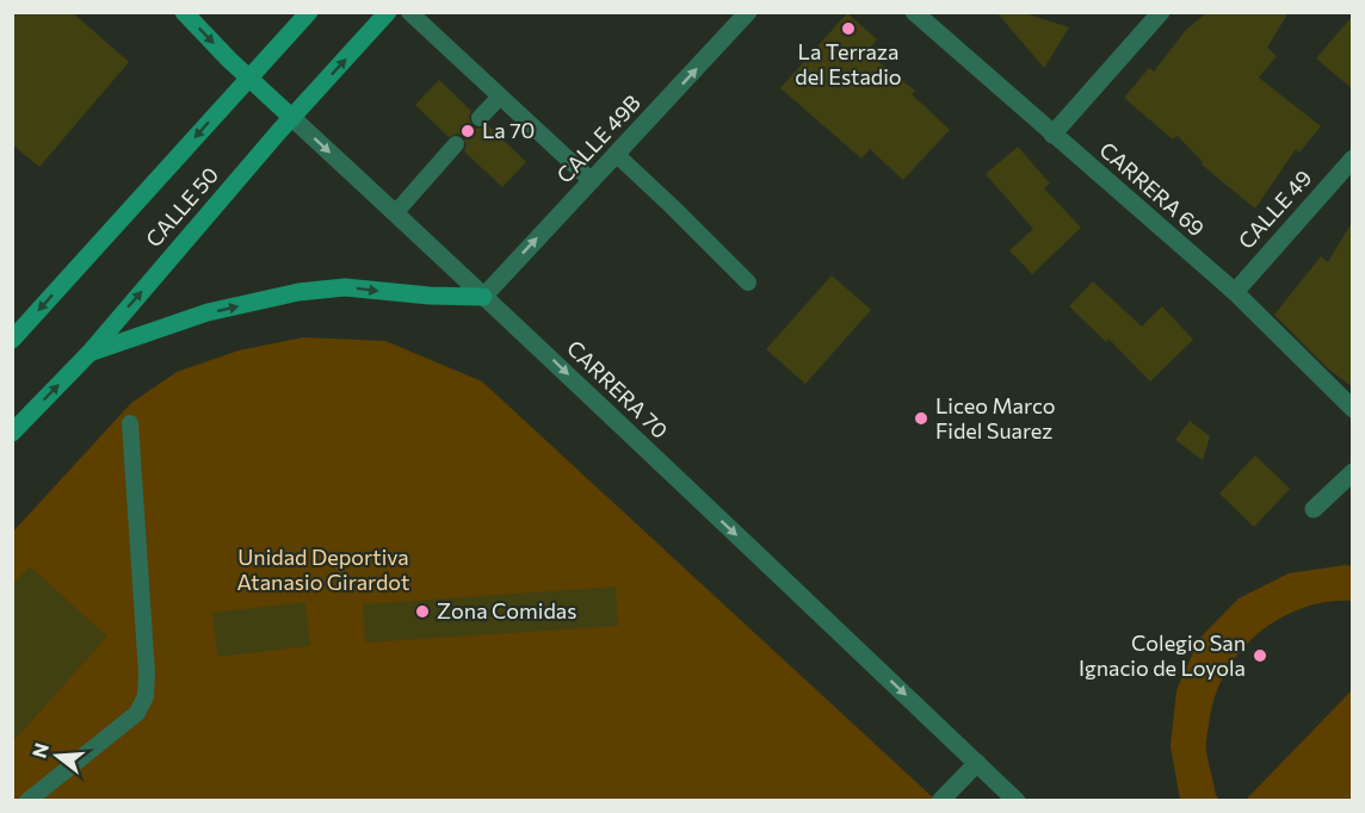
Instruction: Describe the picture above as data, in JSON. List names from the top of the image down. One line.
{"streets":{"main road":["CALLE 50","CARRERA 70"],"street":["CALLE 49B","CARRERA 69","CALLE 49"]},"crossings":[["CALLE 49B","CARRERA 70"],["CARRERA 69","CALLE 49"],["CALLE 50","CARRERA 70"]],"one_way":["CALLE 49B","CARRERA 70"],"parks":["Unidad Deportiva Atanasio Girardot"],"places":["La Terraza del Estadio","La 70","Liceo Marco Fidel Suarez","Zona Comidas","Colegio San Ignacio de Loyola"],"north":"left"}
